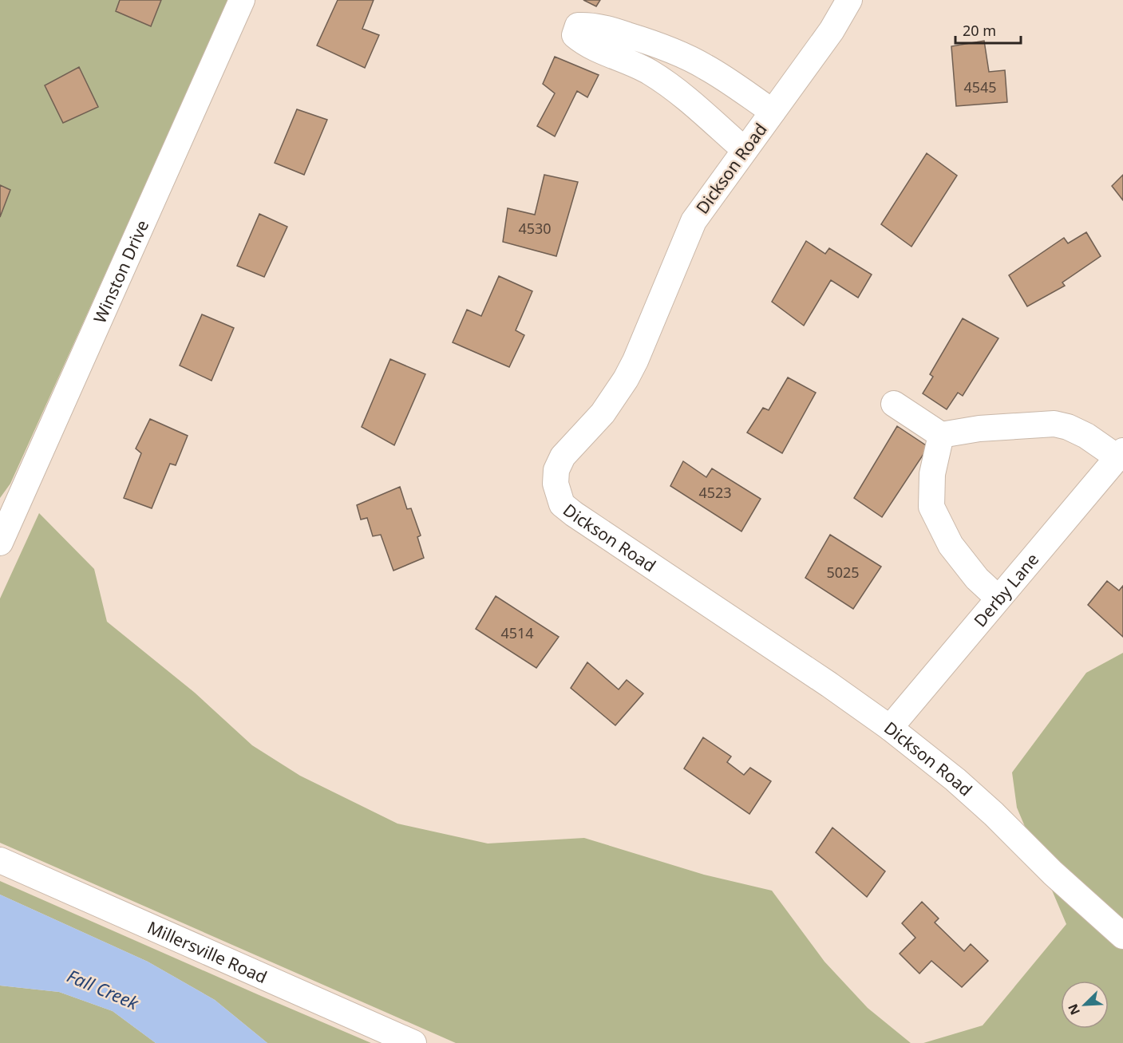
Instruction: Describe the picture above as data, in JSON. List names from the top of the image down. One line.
{"streets":{"street":["Dickson Road","Winston Drive","Derby Lane","Millersville Road"]},"crossings":[["Dickson Road","Derby Lane"]],"water":["Fall Creek"],"house_numbers":["4545","4530","4523","5025","4514"],"scale_bar":"20 m","north":"bottom left"}
